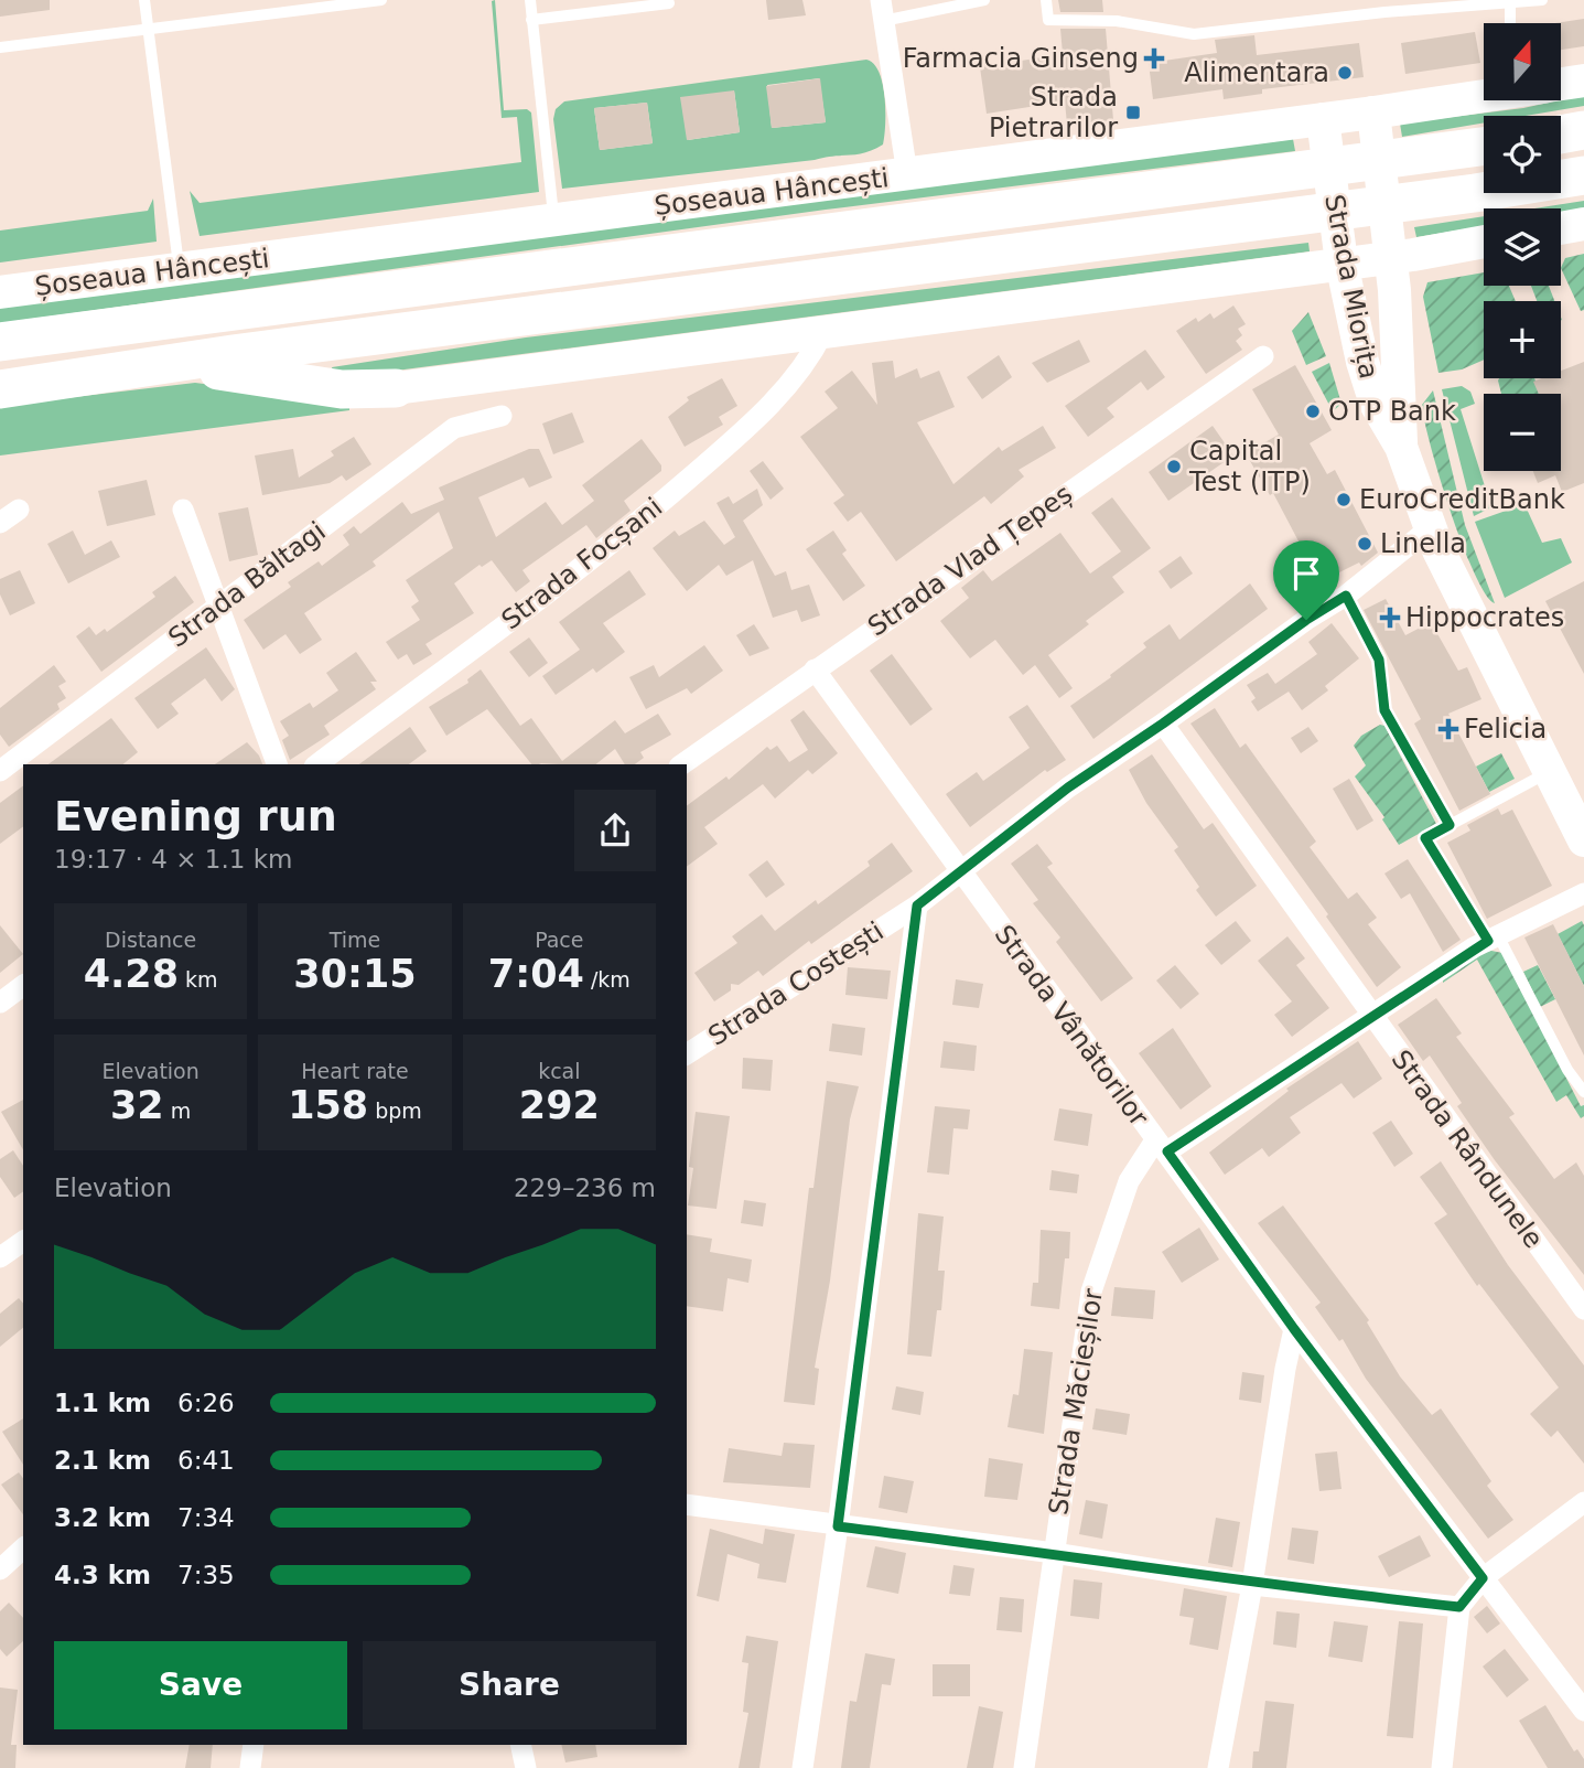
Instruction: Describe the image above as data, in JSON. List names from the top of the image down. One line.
{"streets":{"highway":["Șoseaua Hâncești"],"main road":["Strada Miorița"],"street":["Strada Vlad Țepeș","Strada Focșani","Strada Băltagi","Strada Costești","Strada Vânătorilor","Strada Rândunele","Strada Măcieșilor"]},"crossings":[["Șoseaua Hâncești","Strada Miorița"],["Strada Miorița","Strada Costești"],["Strada Vlad Țepeș","Strada Vânătorilor"],["Strada Costești","Strada Vânătorilor"],["Strada Costești","Strada Rândunele"],["Strada Vânătorilor","Strada Măcieșilor"]],"places":{"health":["Farmacia Ginseng","Hippocrates","Felicia"],"other":["Alimentara","OTP Bank","Capital Test (ITP)","EuroCreditBank","Linella"],"transit":["Strada Pietrarilor"]},"north":"top","page":{"map_buttons":["+","−"],"heading":["Evening run","19:17 · 4 × 1.1 km"],"stats":[["Distance","4.28 km"],["Time","30:15"],["Pace","7:04 /km"],["Elevation","32 m"],["Heart rate","158 bpm"],["kcal","292"]],"chart":["Elevation","229–236 m"],"list":[{"name":"1.1 km","note":"6:26"},{"name":"2.1 km","note":"6:41"},{"name":"3.2 km","note":"7:34"},{"name":"4.3 km","note":"7:35"}],"buttons":["Save","Share"]}}
